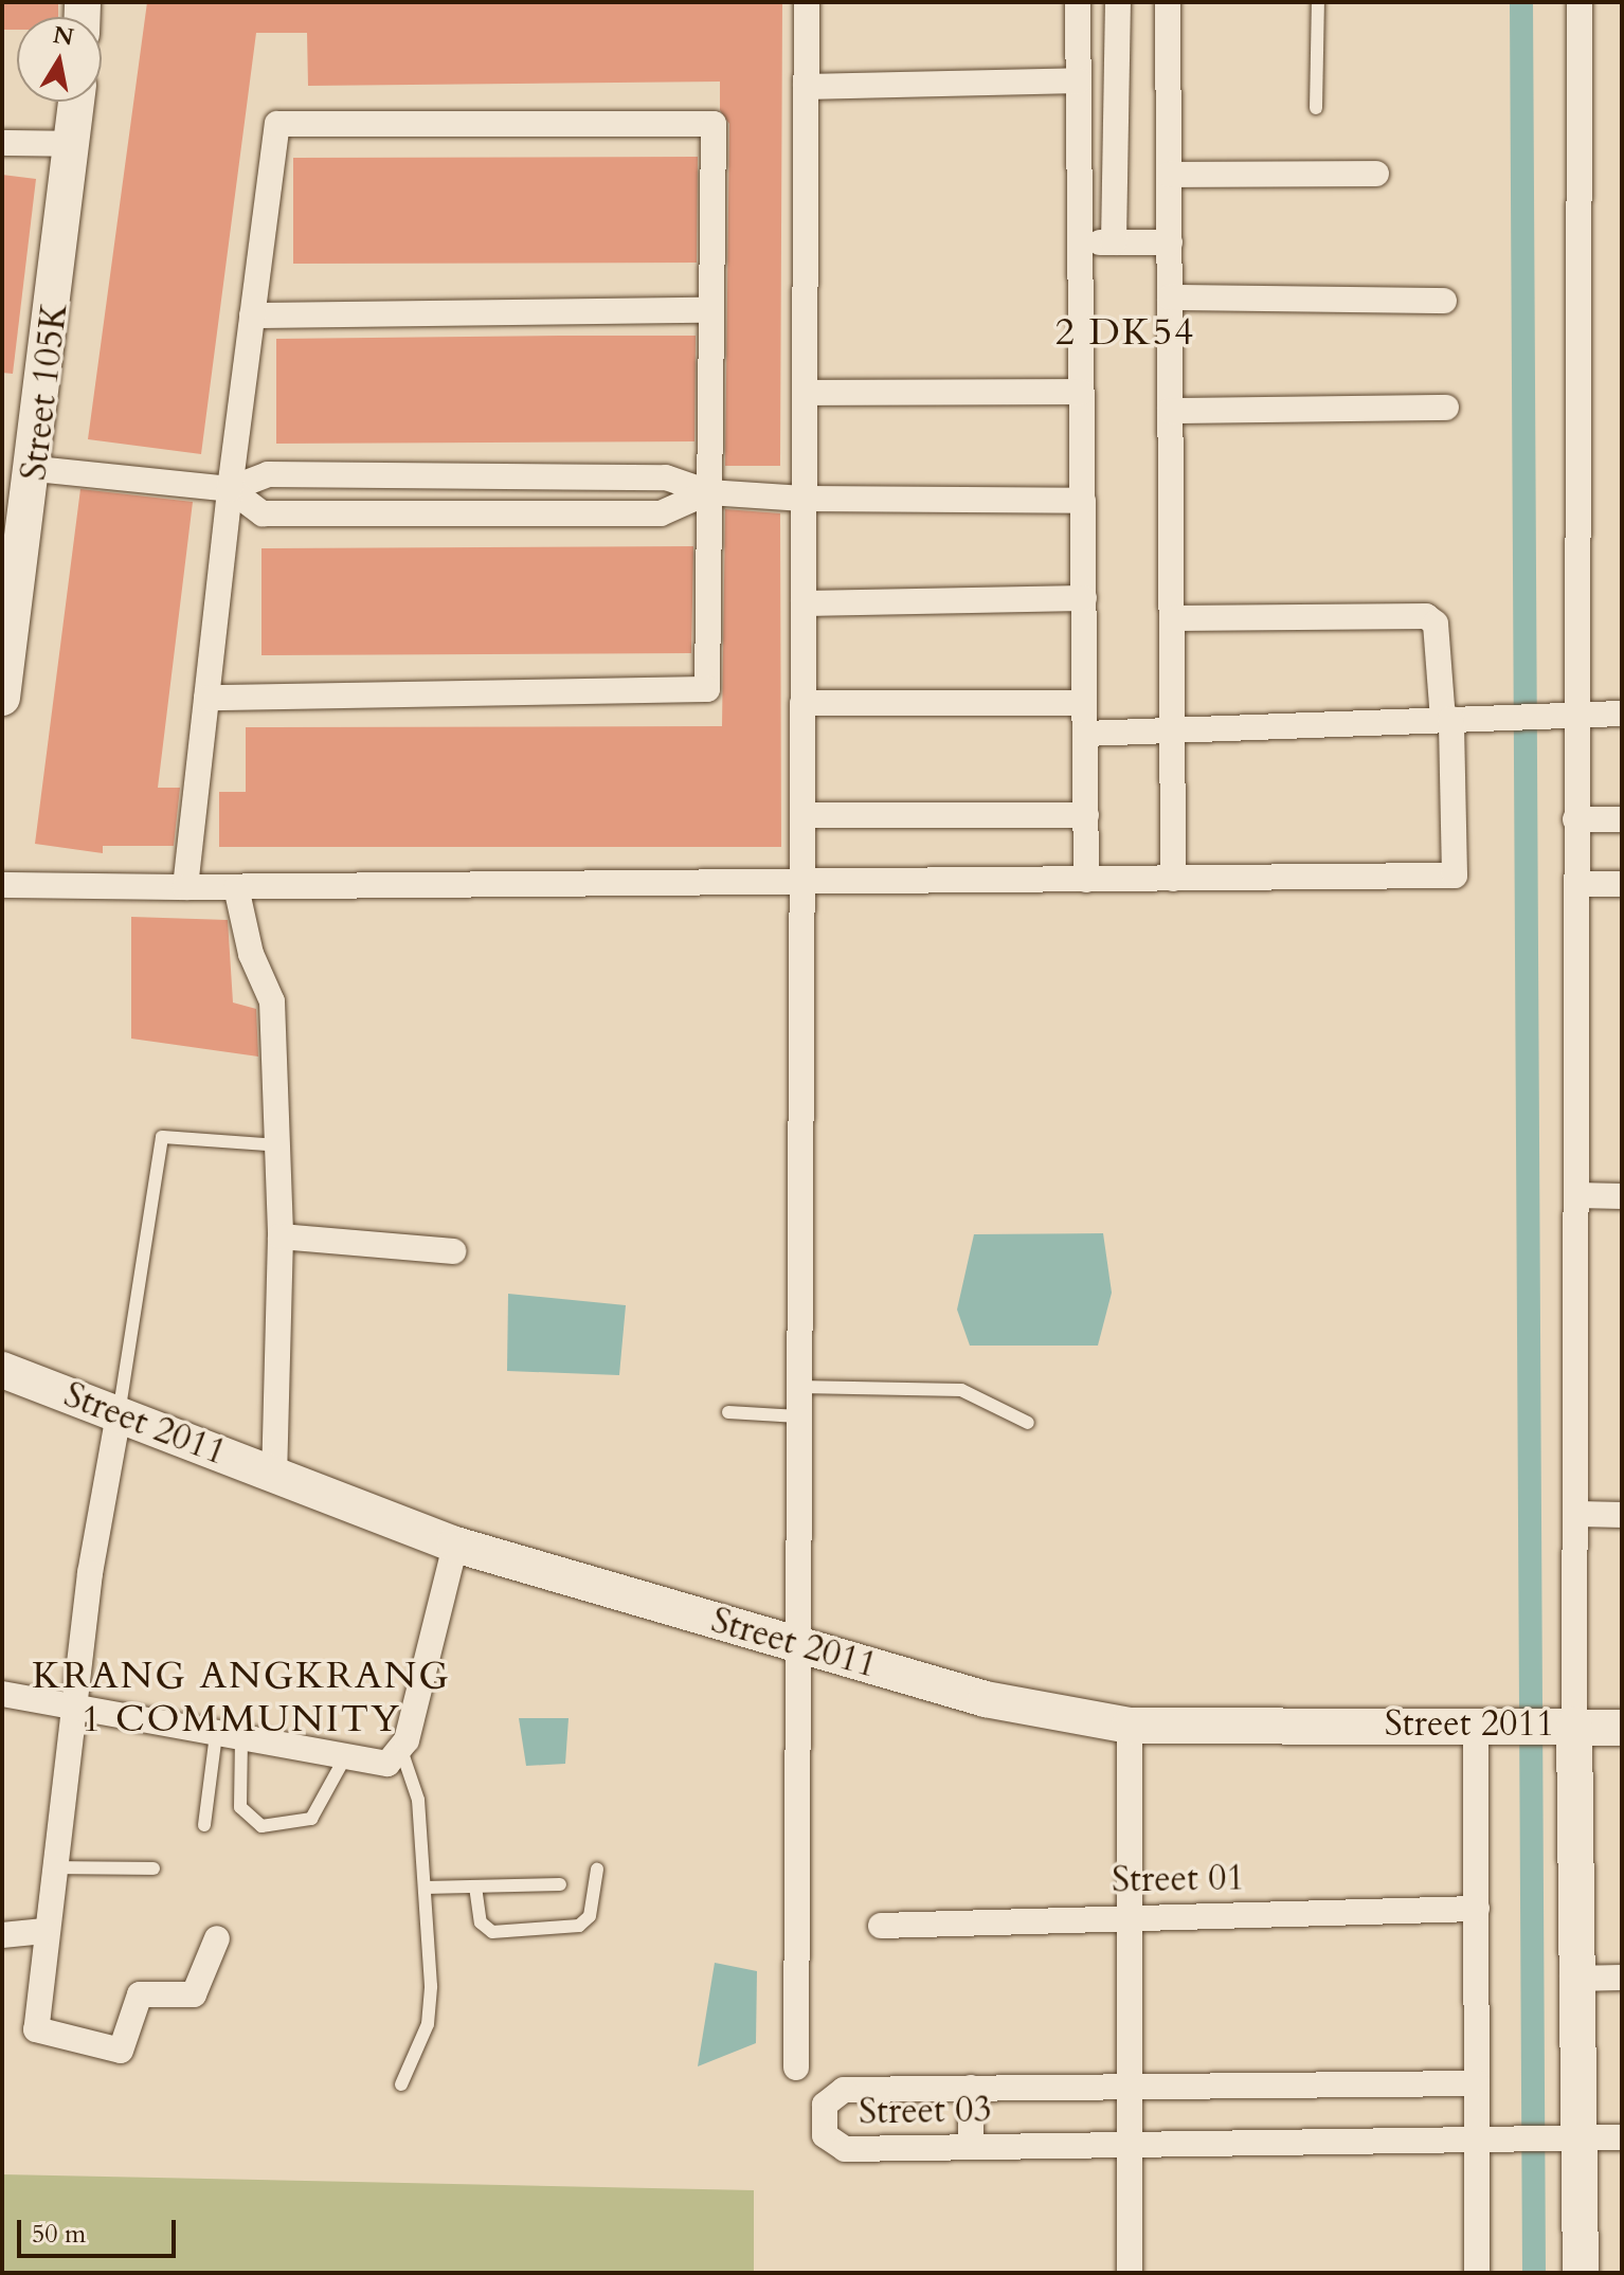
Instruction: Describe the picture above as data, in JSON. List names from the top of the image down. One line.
{"streets":{"main road":["Street 105K","Street 2011"],"street":["Street 01","Street 03"]},"districts":["2 DK54","KRANG ANGKRANG 1 COMMUNITY"],"scale_bar":"50 m","north":"top"}
